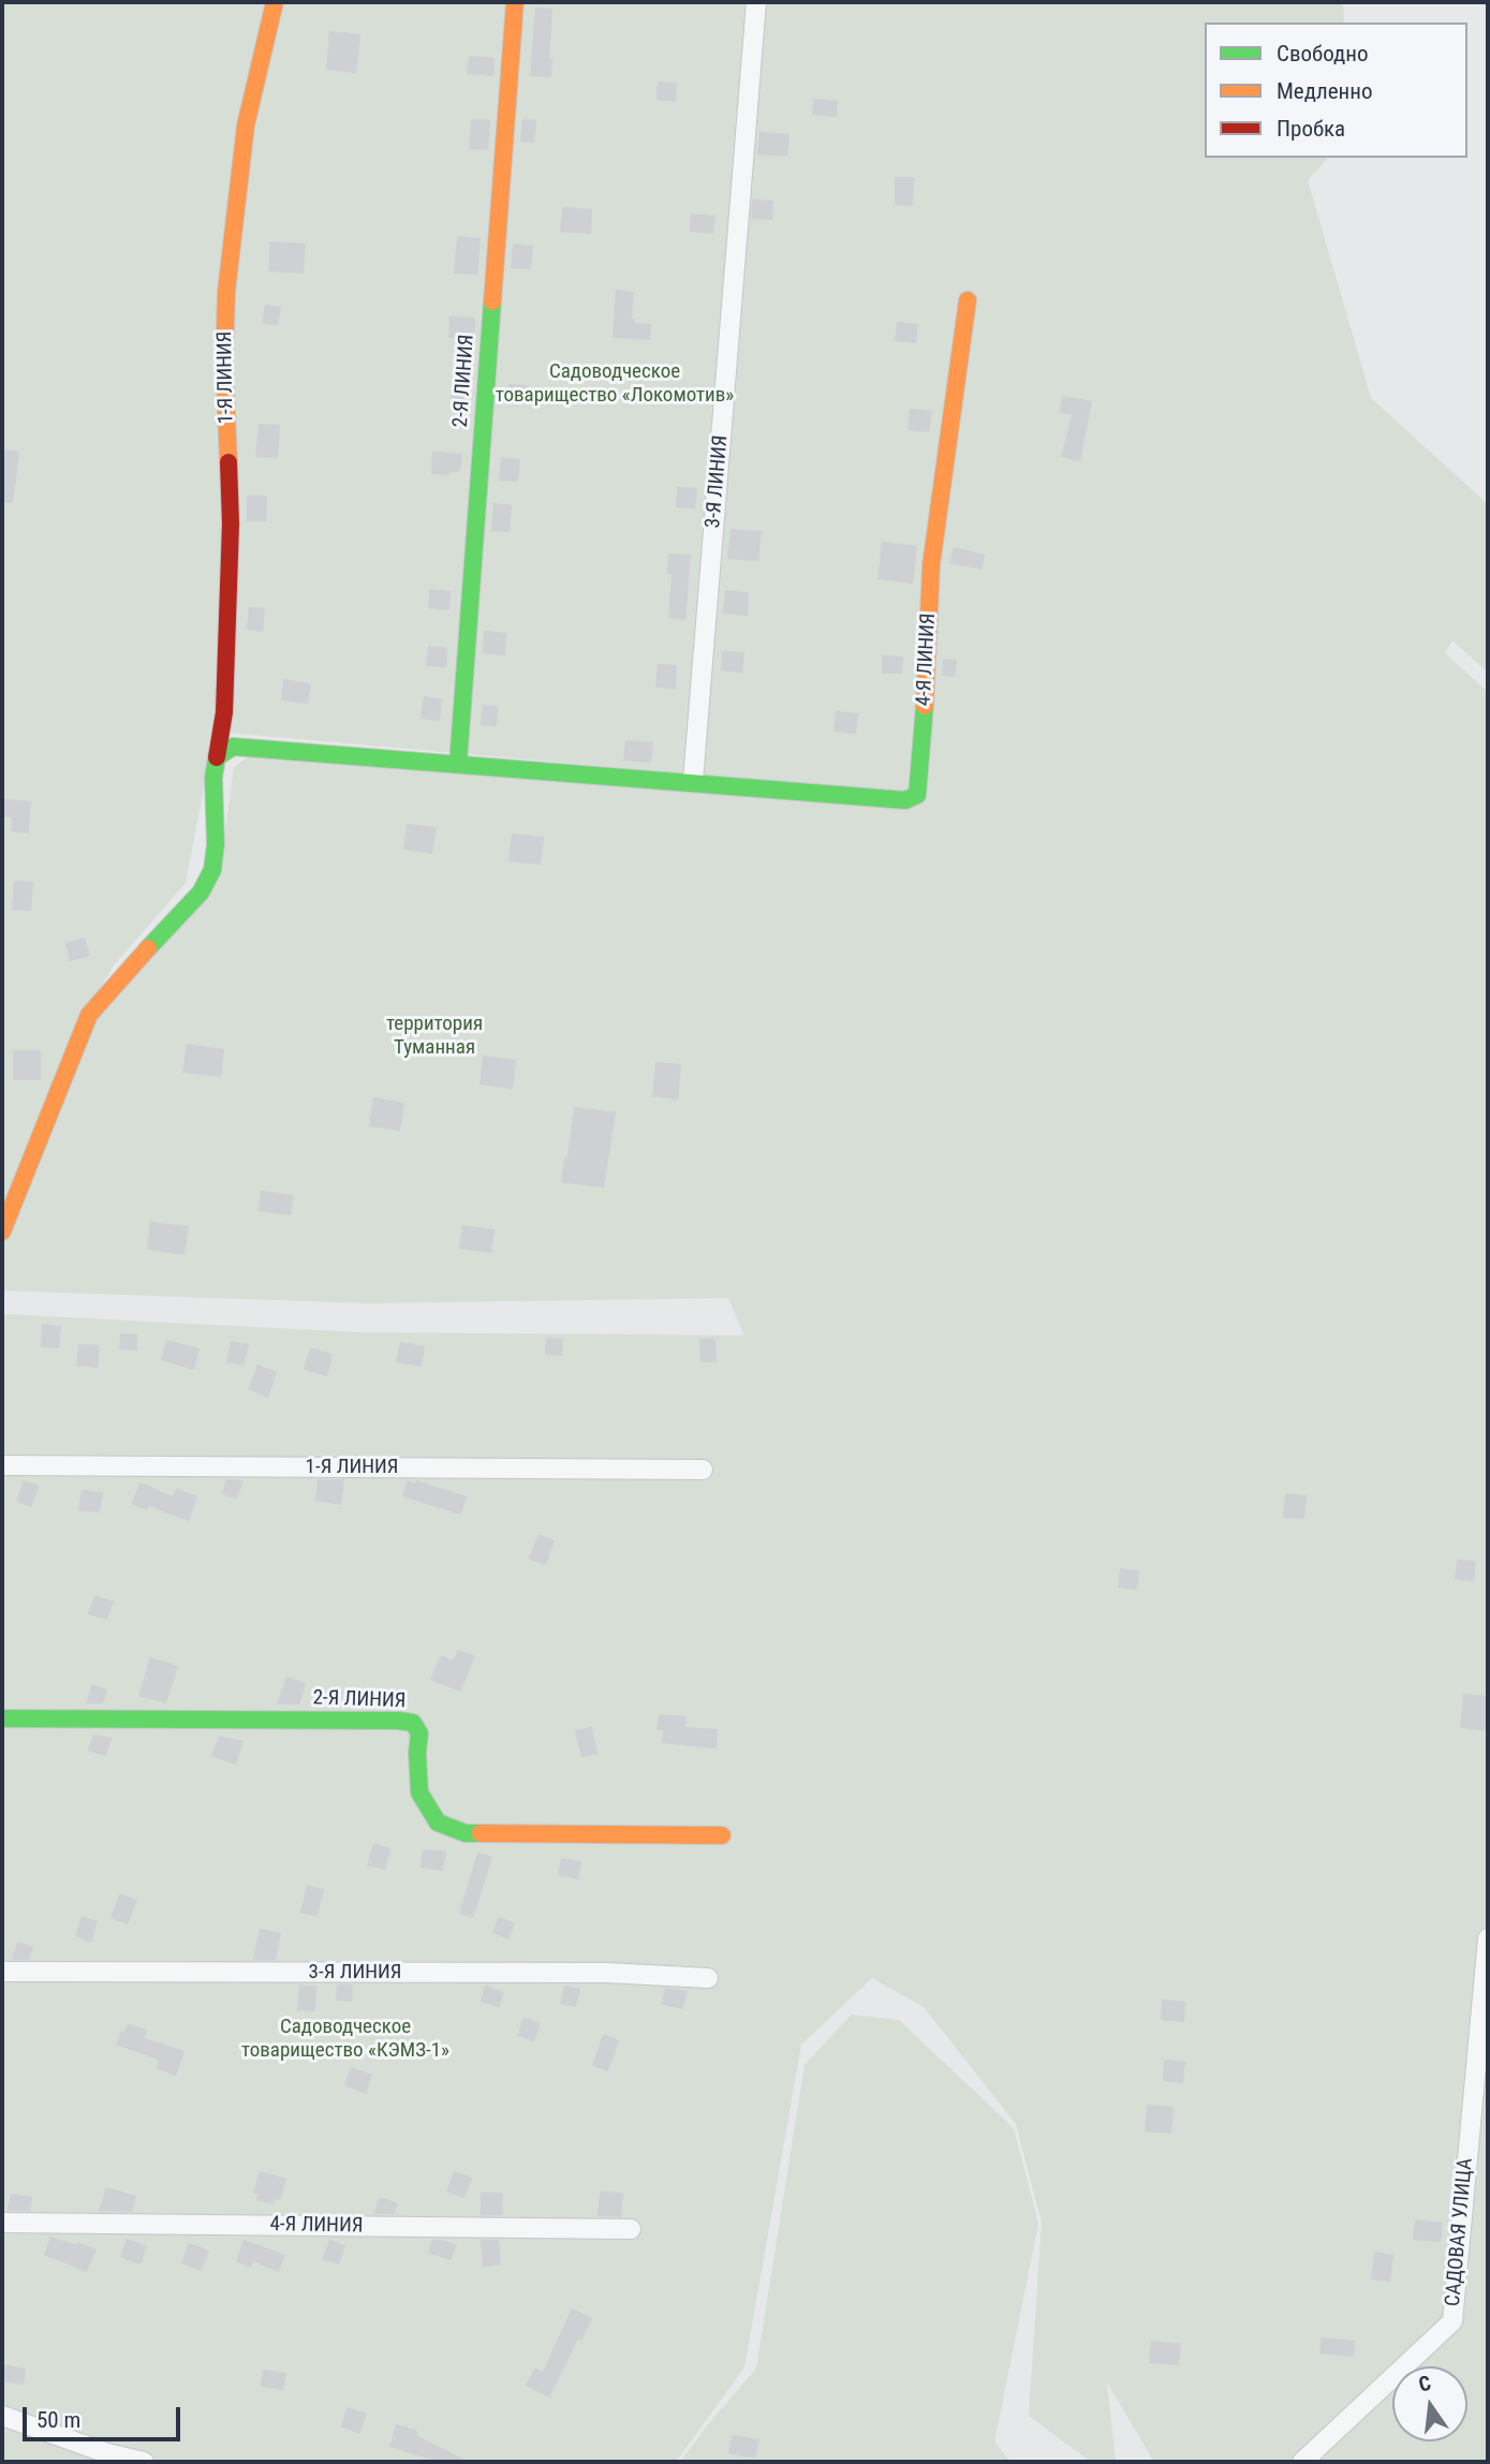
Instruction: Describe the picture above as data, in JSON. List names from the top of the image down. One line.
{"streets":{"street":["1-Я ЛИНИЯ","2-Я ЛИНИЯ","3-Я ЛИНИЯ","4-Я ЛИНИЯ","САДОВАЯ УЛИЦА"]},"crossings":[["3-Я ЛИНИЯ","4-Я ЛИНИЯ"]],"parks":["Садоводческое товарищество «Локомотив»","территория Туманная","Садоводческое товарищество «КЭМЗ-1»"],"legend":["Свободно","Медленно","Пробка"],"scale_bar":"50 m","north":"top"}
